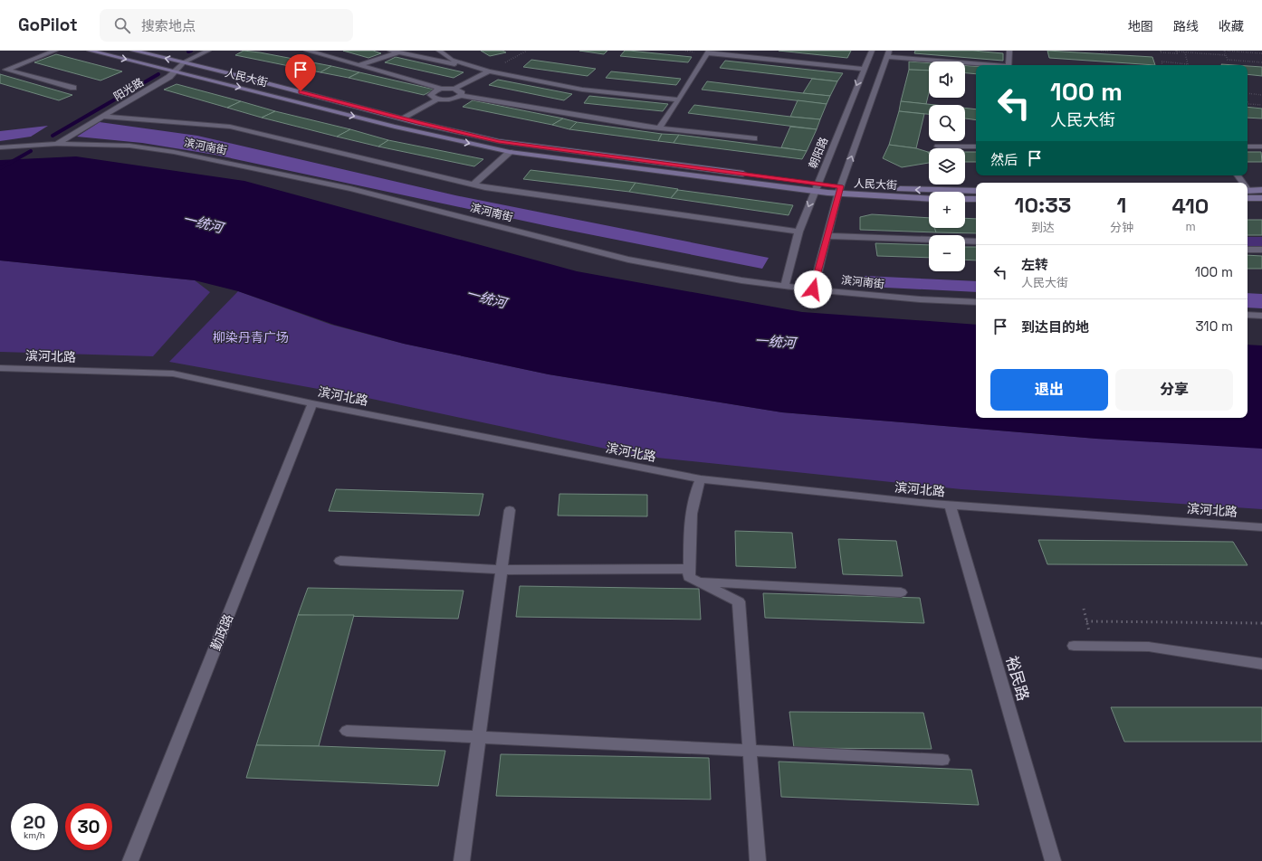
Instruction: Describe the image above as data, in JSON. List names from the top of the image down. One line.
{"streets":{"street":["人民大街","阳光路","滨河南街","朝阳路","滨河北路","勤政路","裕民路"]},"crossings":[["人民大街","阳光路"],["人民大街","朝阳路"],["阳光路","滨河南街"],["滨河南街","朝阳路"],["滨河北路","勤政路"],["滨河北路","裕民路"]],"water":["一统河"],"parks":["柳染丹青广场"],"page":{"header":"GoPilot","search":"搜索地点","nav":["地图","路线","收藏"],"map_buttons":["+","−"],"turn":["100 m","人民大街"],"then":"然后","eta":["10:33","到达","1","分钟","410","m"],"list":[{"name":"左转","note":"人民大街","value":"100 m"},{"name":"到达目的地","value":"310 m"}],"buttons":["退出","分享"],"speed":"20 km/h","limit":"30"}}
